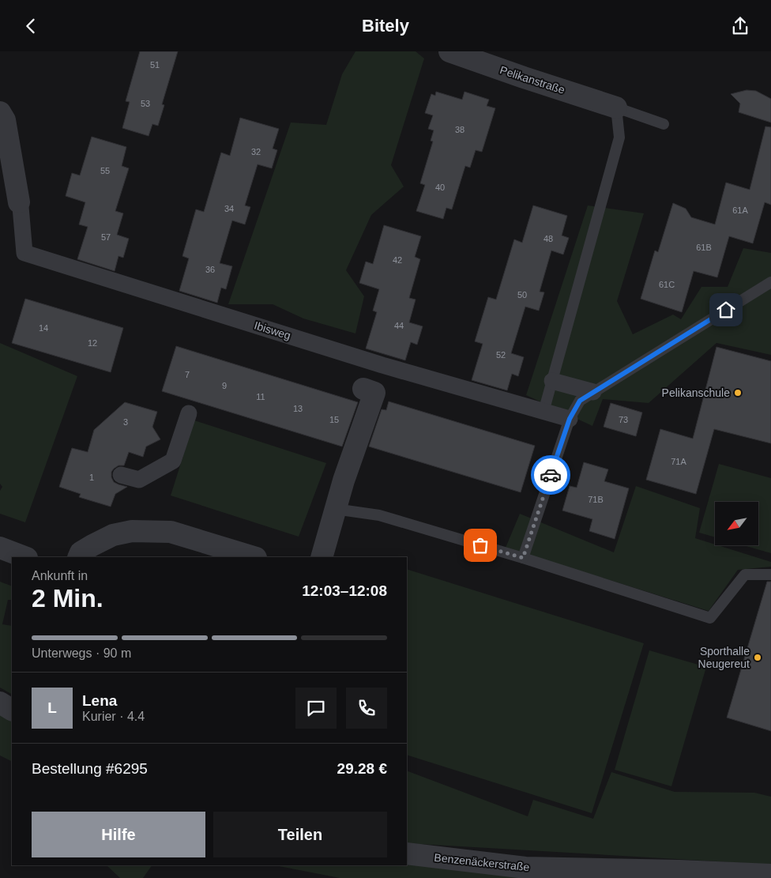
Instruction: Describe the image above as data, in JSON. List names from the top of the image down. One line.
{"streets":{"street":["Pelikanstraße","Ibisweg","Benzenäckerstraße"]},"places":["Pelikanschule","Sporthalle Neugereut"],"house_numbers":["51","53","38","32","55","40","34","61A","57","48","61B","42","36","61C","50","44","14","12","52","7","9","11","13","15","73","3","71A","1","71B"],"north":"bottom left","page":{"header":"Bitely","heading":["2 Min.","Ankunft in","12:03–12:08"],"panel":["Lena","Kurier · 4.4","Bestellung #6295","29.28 €"],"bar":"Unterwegs · 90 m","round":"L","buttons":["Hilfe","Teilen"]}}
